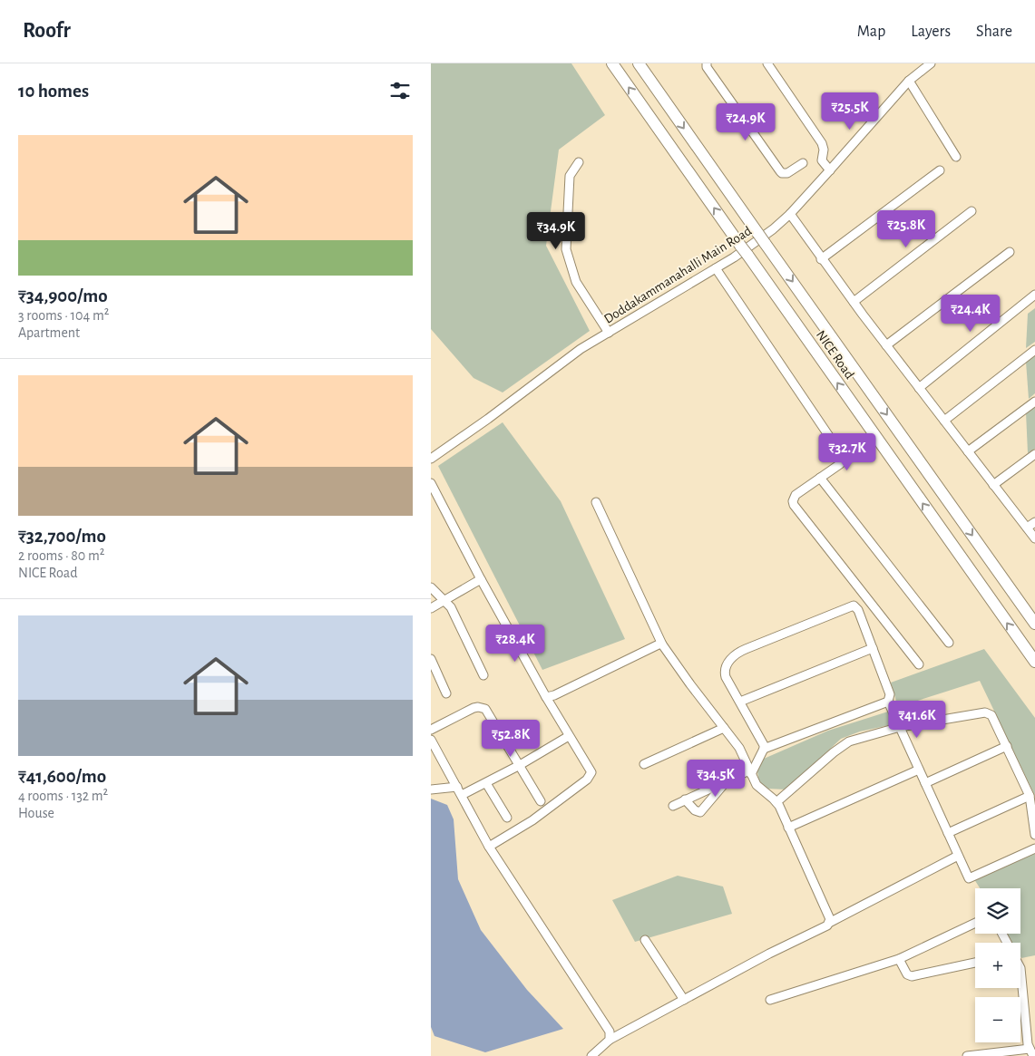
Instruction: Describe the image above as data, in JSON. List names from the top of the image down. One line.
{"streets":{"highway":["NICE Road"],"street":["Doddakammanahalli Main Road"]},"page":{"header":"Roofr","nav":["Map","Layers","Share"],"heading":"10 homes","price":["₹25.5K","₹24.9K","₹25.8K","₹34.9K","₹24.4K","₹32.7K","₹28.4K","₹41.6K","₹52.8K","₹34.5K"],"list":[{"name":"₹34,900/mo","note":"3 rooms · 104 m² · Apartment"},{"name":"₹32,700/mo","note":"2 rooms · 80 m² · NICE Road"},{"name":"₹41,600/mo","note":"4 rooms · 132 m² · House"}],"map_buttons":["+","−"]}}
